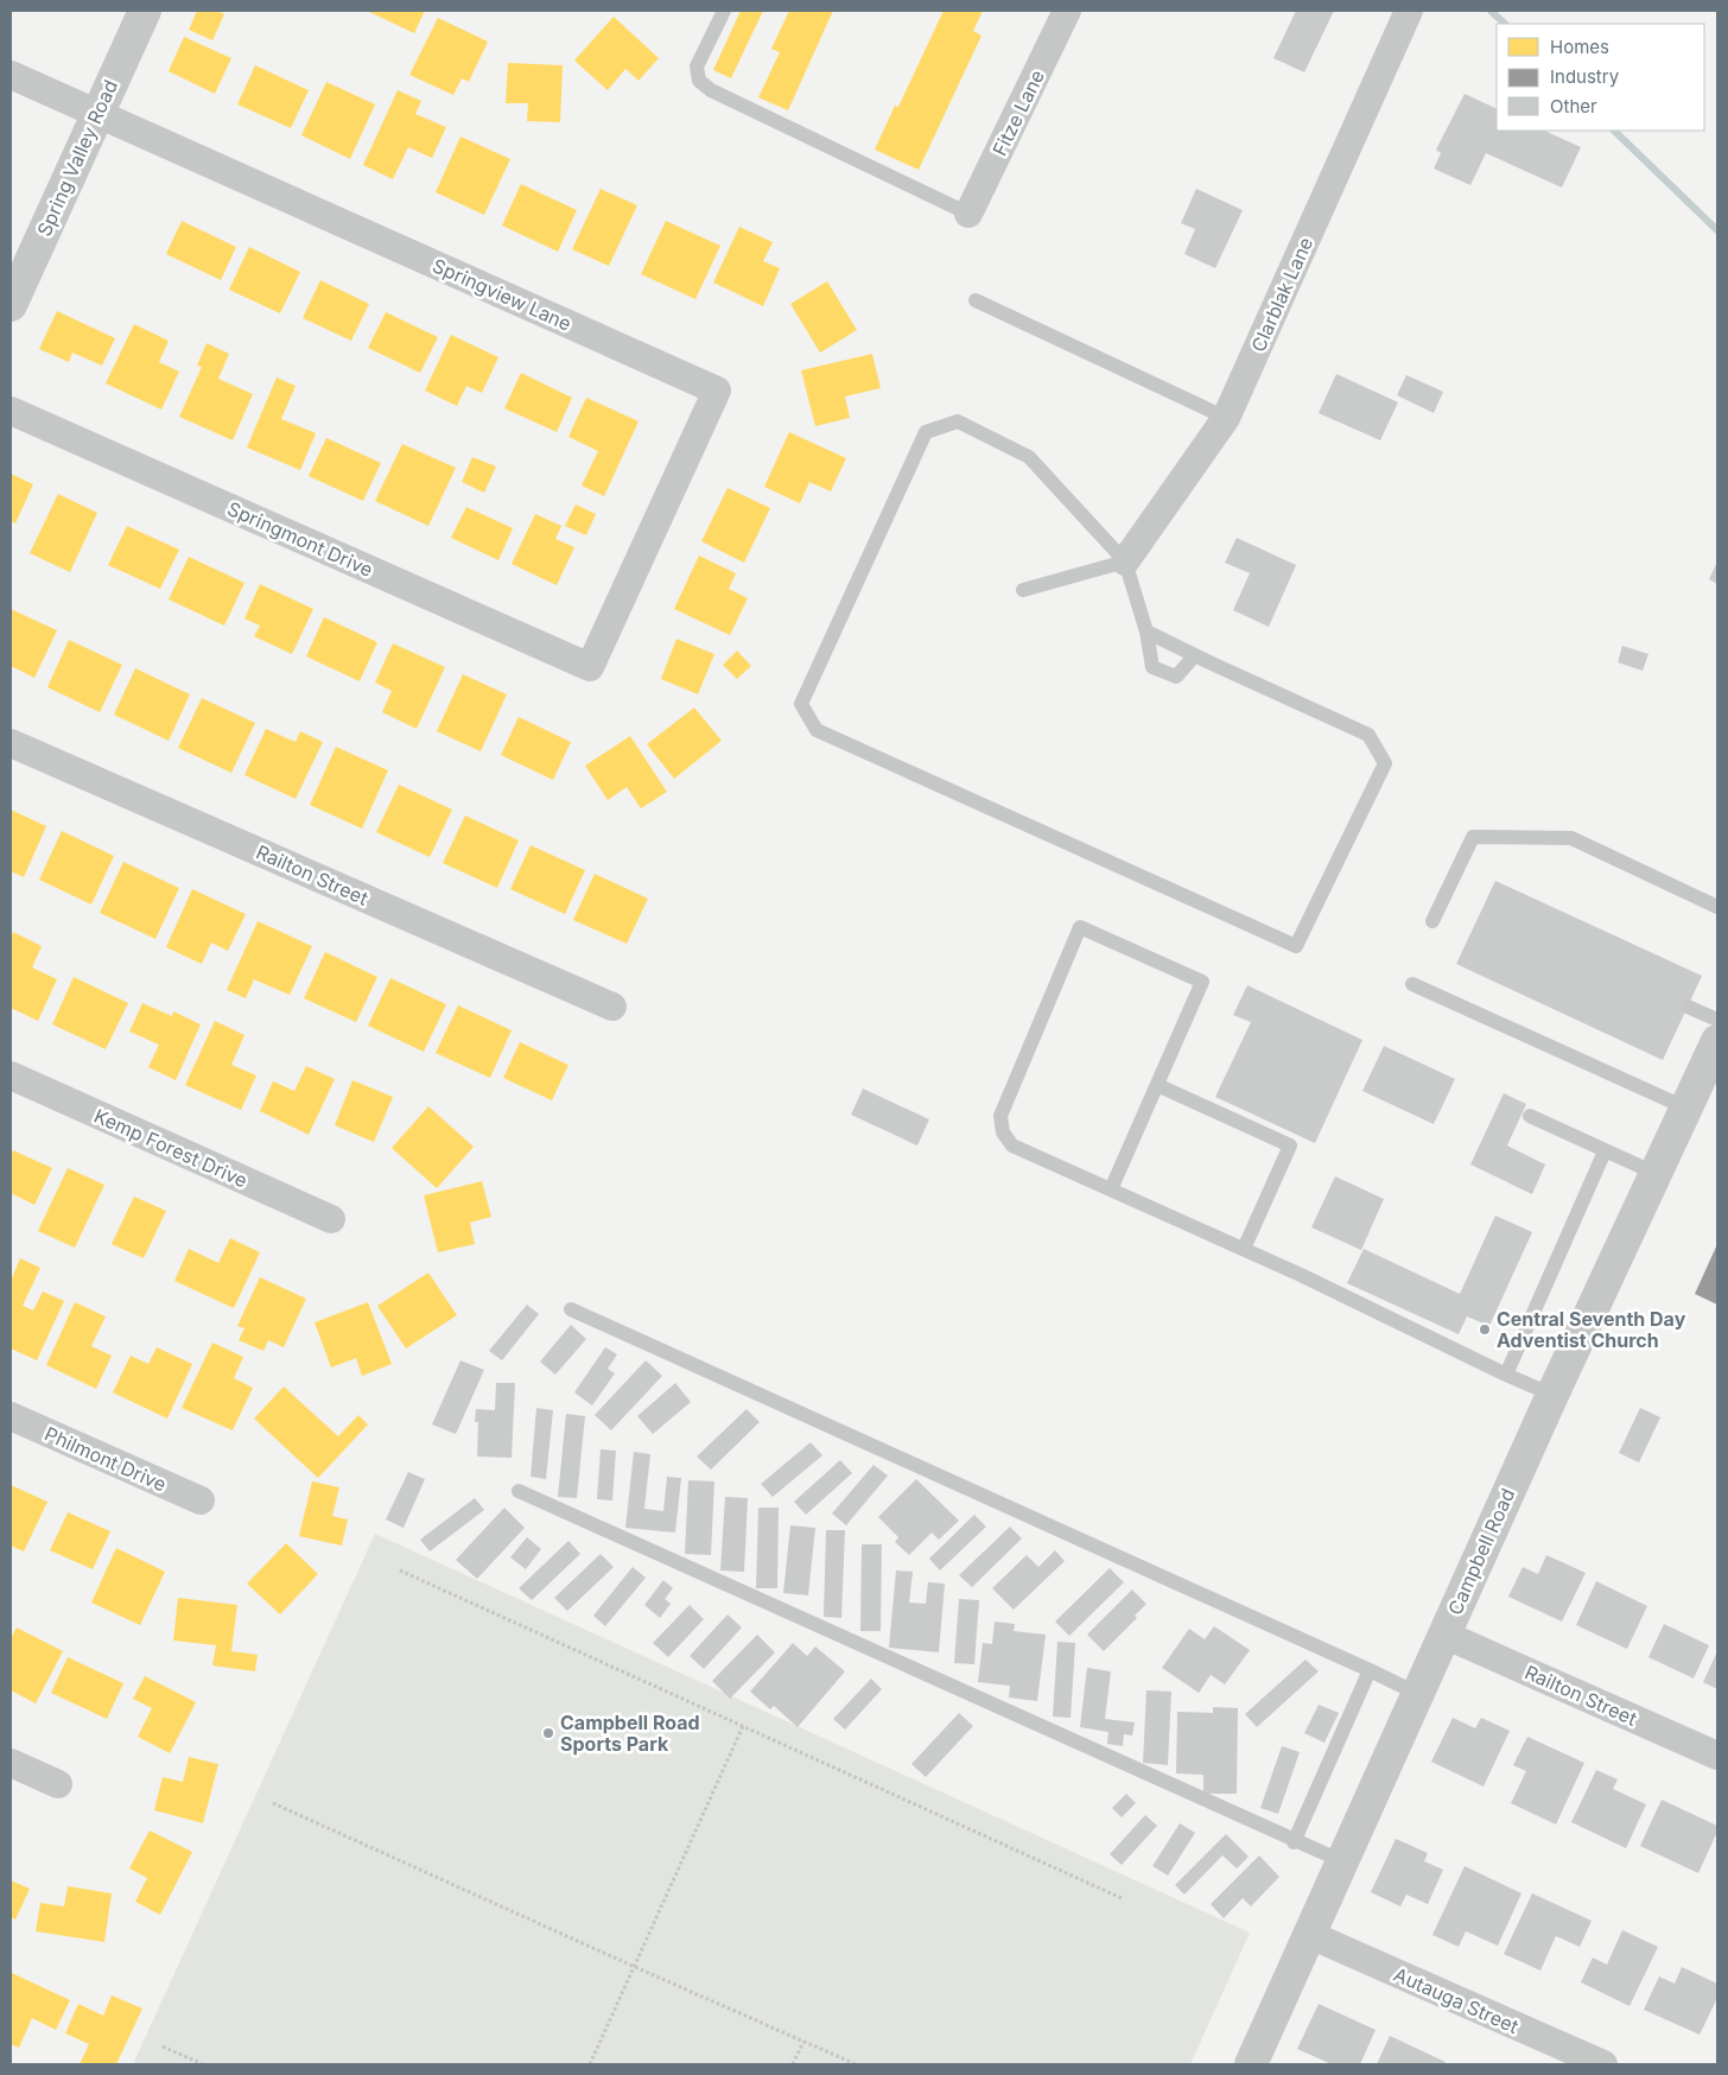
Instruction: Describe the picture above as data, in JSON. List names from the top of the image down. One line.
{"streets":{"street":["Fitze Lane","Spring Valley Road","Springview Lane","Clarblak Lane","Springmont Drive","Railton Street","Kemp Forest Drive","Philmont Drive","Campbell Road","Autauga Street"]},"crossings":[["Spring Valley Road","Springview Lane"],["Springview Lane","Springmont Drive"],["Railton Street","Campbell Road"],["Campbell Road","Autauga Street"]],"places":["Central Seventh Day Adventist Church","Campbell Road Sports Park"],"legend":["Homes","Industry","Other"]}
